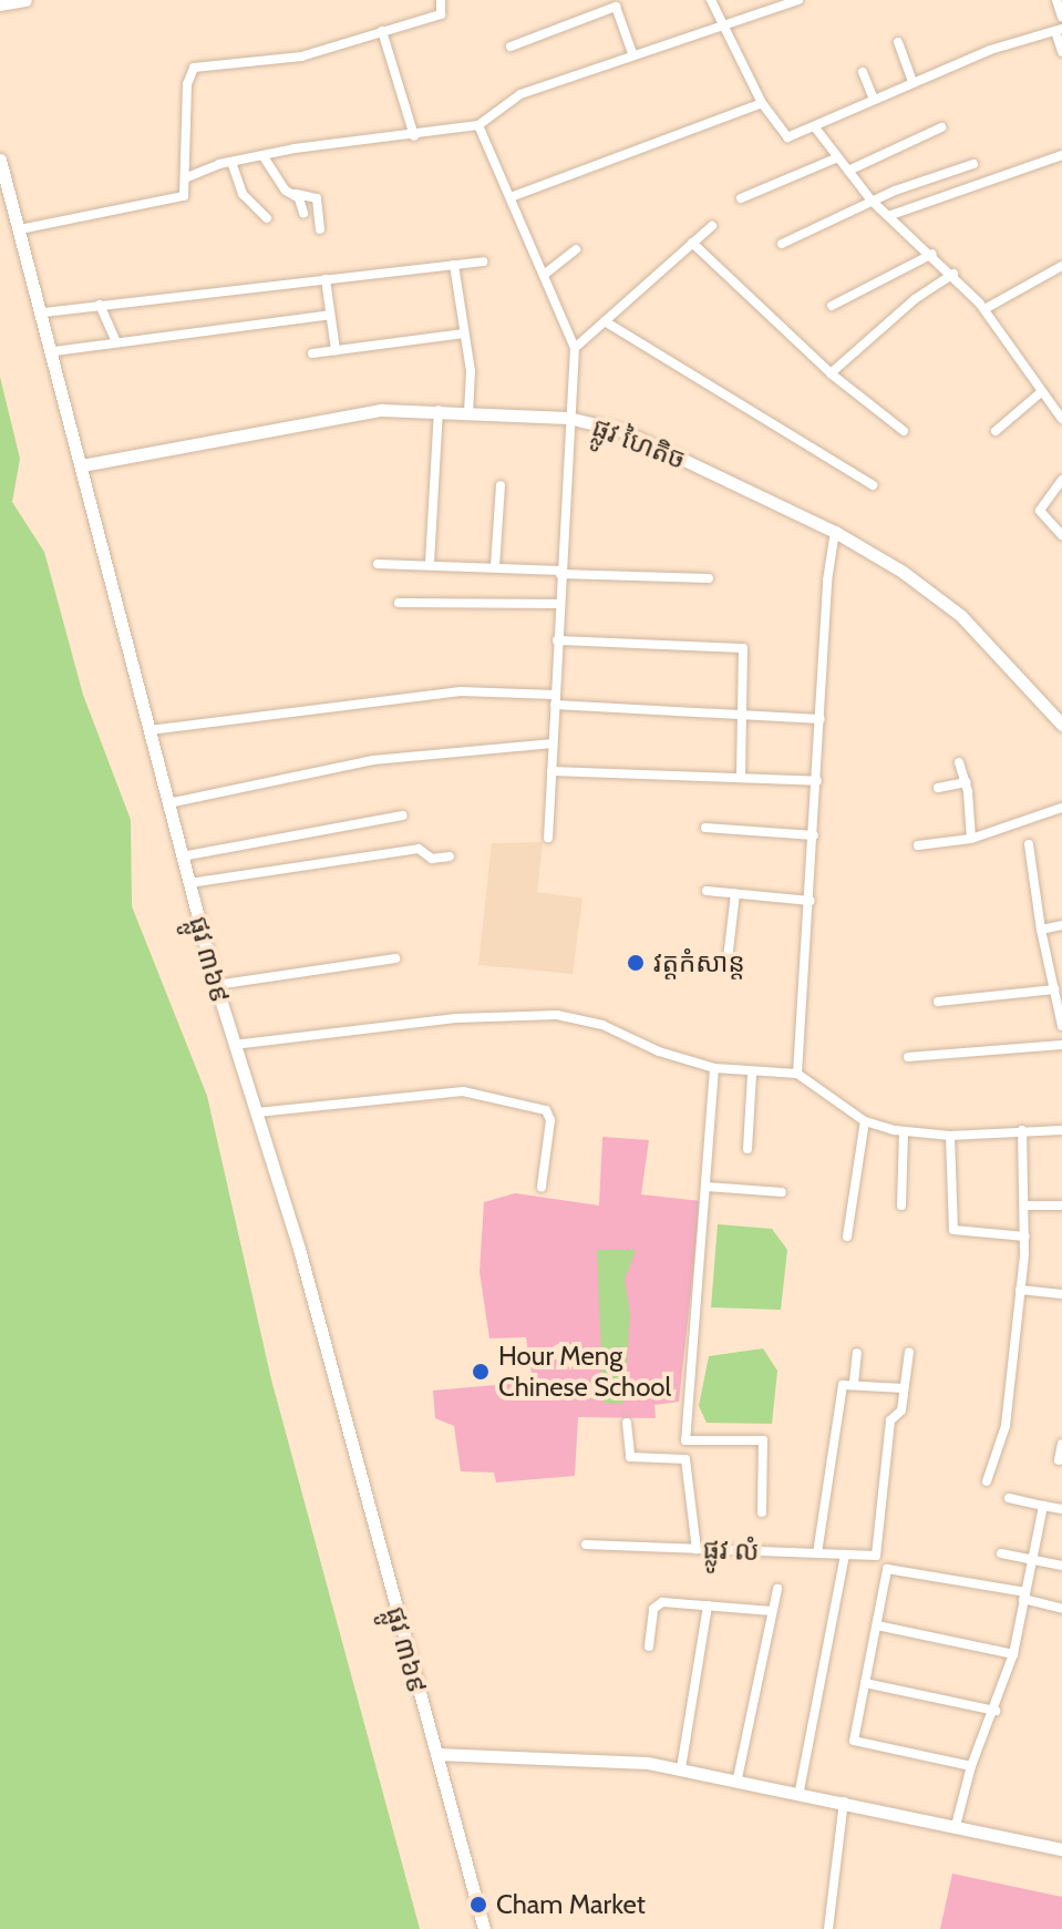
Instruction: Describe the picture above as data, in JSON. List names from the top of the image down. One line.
{"streets":{"main road":["ផ្លូវ ហៃតិច","ផ្លូវ ៣៦៩"],"street":["ផ្លូវ លំ"]},"crossings":[["ផ្លូវ ហៃតិច","ផ្លូវ ៣៦៩"]],"places":["វត្តកំសាន្ត","Hour Meng Chinese School","Cham Market"]}
